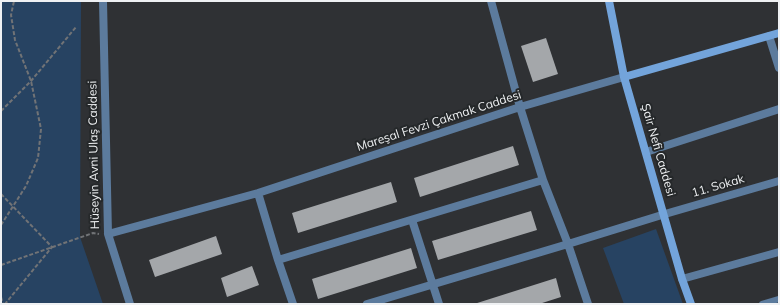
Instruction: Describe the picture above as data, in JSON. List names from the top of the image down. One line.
{"streets":{"street":["Mareşal Fevzi Çakmak Caddesi","Şair Nefi Caddesi","Hüseyin Avni Ulaş Caddesi","11. Sokak"]},"crossings":[["Mareşal Fevzi Çakmak Caddesi","Şair Nefi Caddesi"],["Mareşal Fevzi Çakmak Caddesi","Hüseyin Avni Ulaş Caddesi"],["Şair Nefi Caddesi","11. Sokak"]]}
